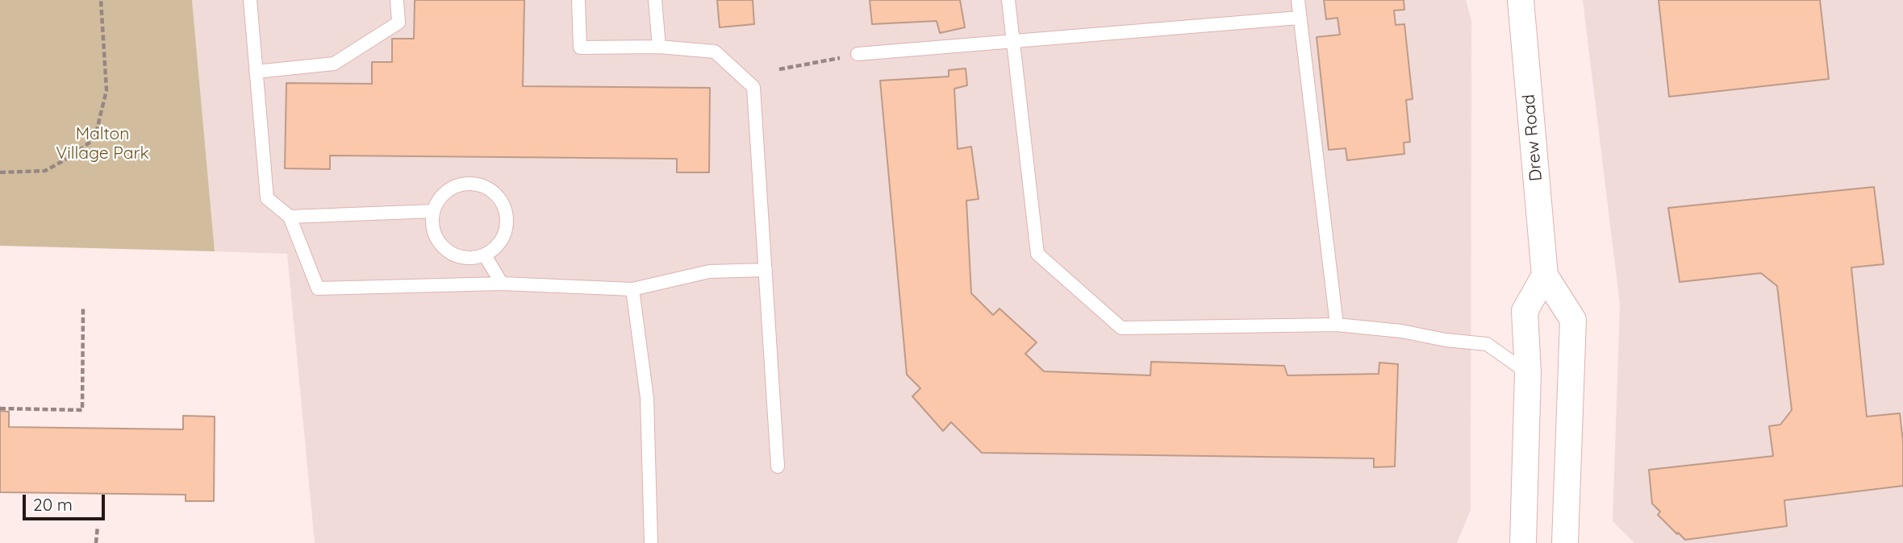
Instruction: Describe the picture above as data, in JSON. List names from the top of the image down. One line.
{"streets":{"street":["Drew Road"]},"parks":["Malton Village Park"],"scale_bar":"20 m"}
